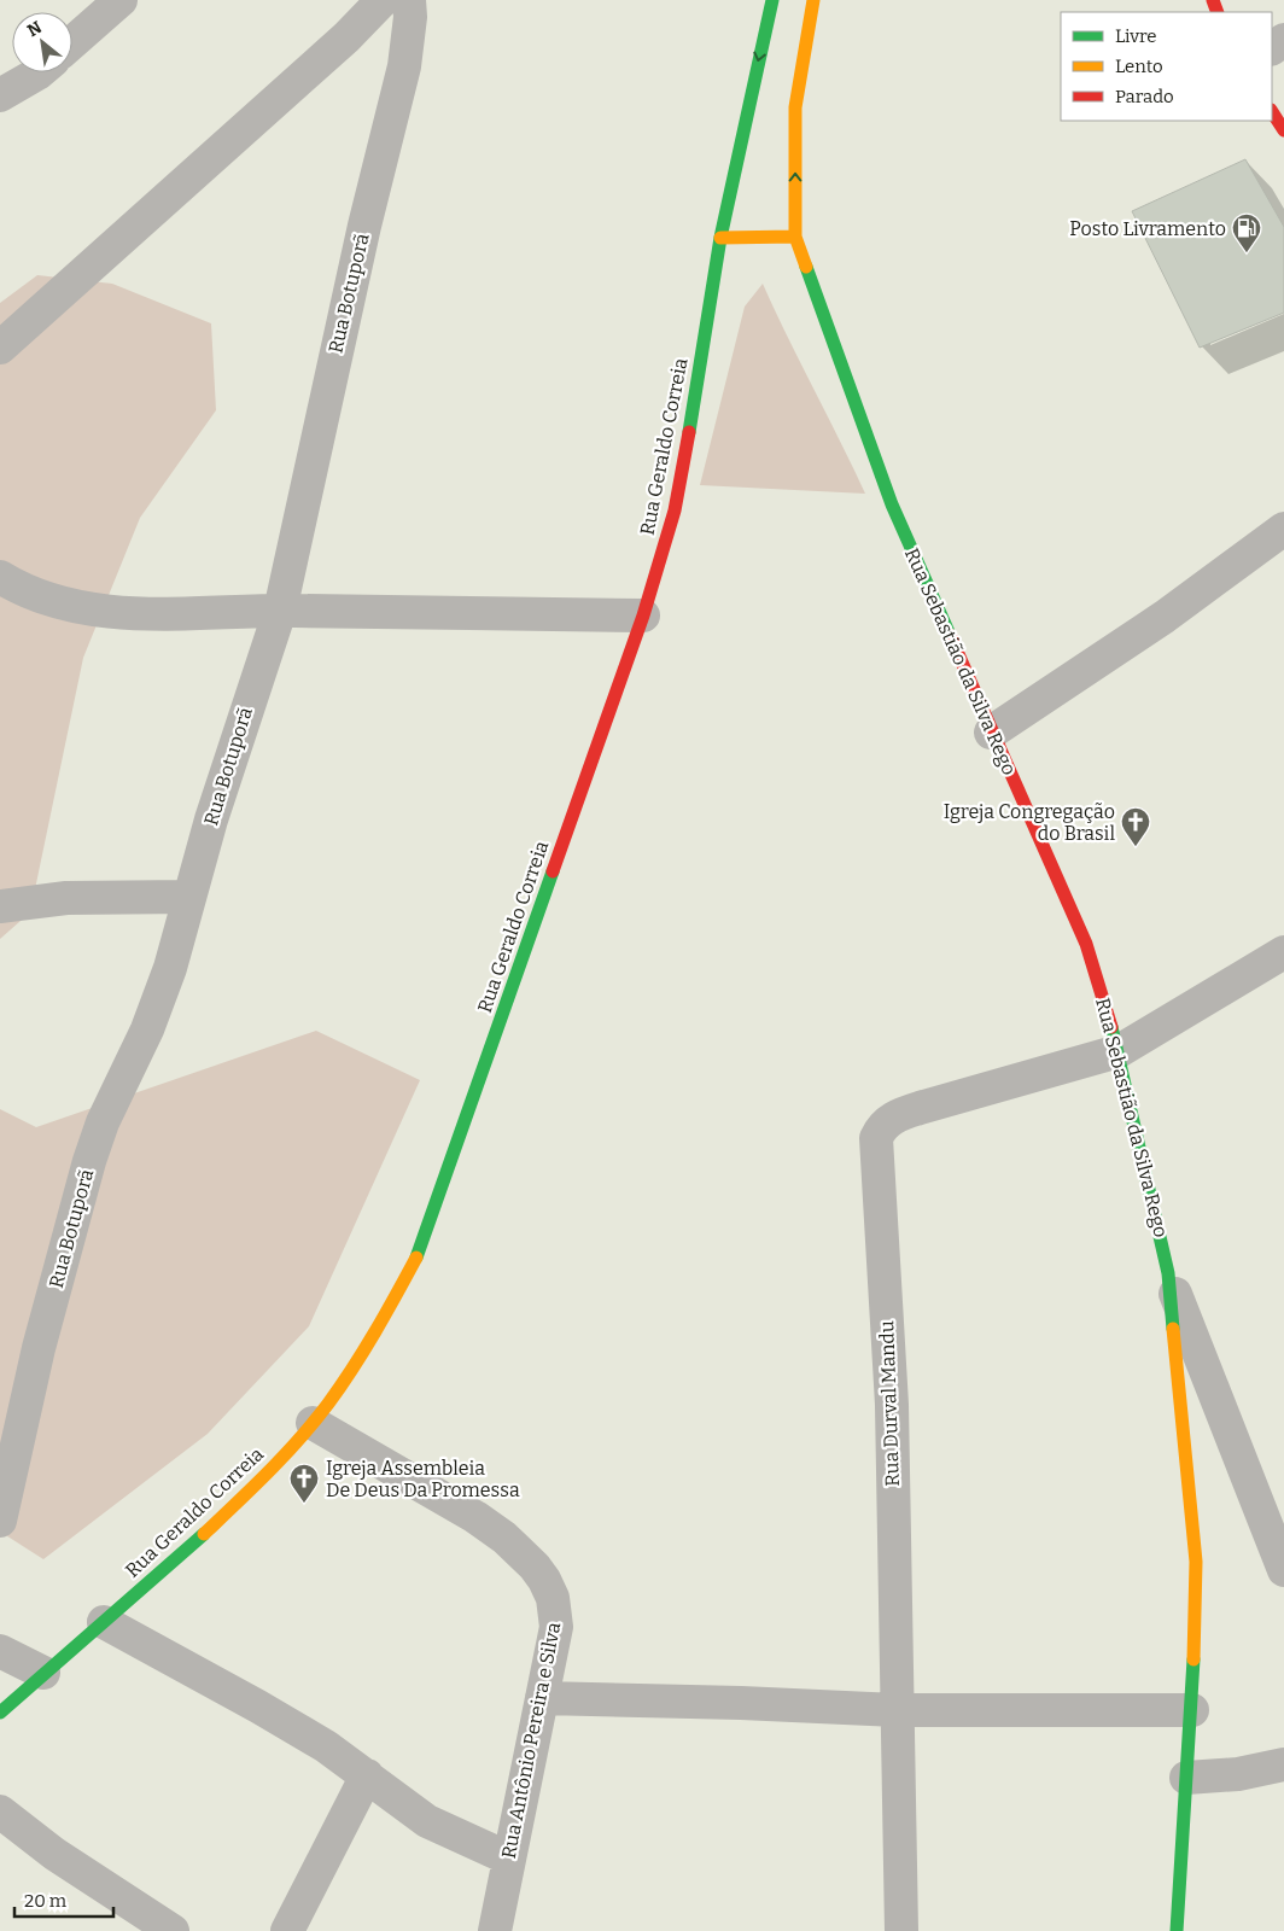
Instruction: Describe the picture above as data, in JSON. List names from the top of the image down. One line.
{"streets":{"street":["Rua Botuporã","Rua Geraldo Correia","Rua Sebastião da Silva Rego","Rua Durval Mandu","Rua Antônio Pereira e Silva"]},"crossings":[["Rua Geraldo Correia","Rua Antônio Pereira e Silva"],["Rua Sebastião da Silva Rego","Rua Durval Mandu"]],"places":{"fuel station":["Posto Livramento"],"church":["Igreja Congregação do Brasil","Igreja Assembleia De Deus Da Promessa"]},"legend":["Livre","Lento","Parado"],"scale_bar":"20 m","north":"top left"}
